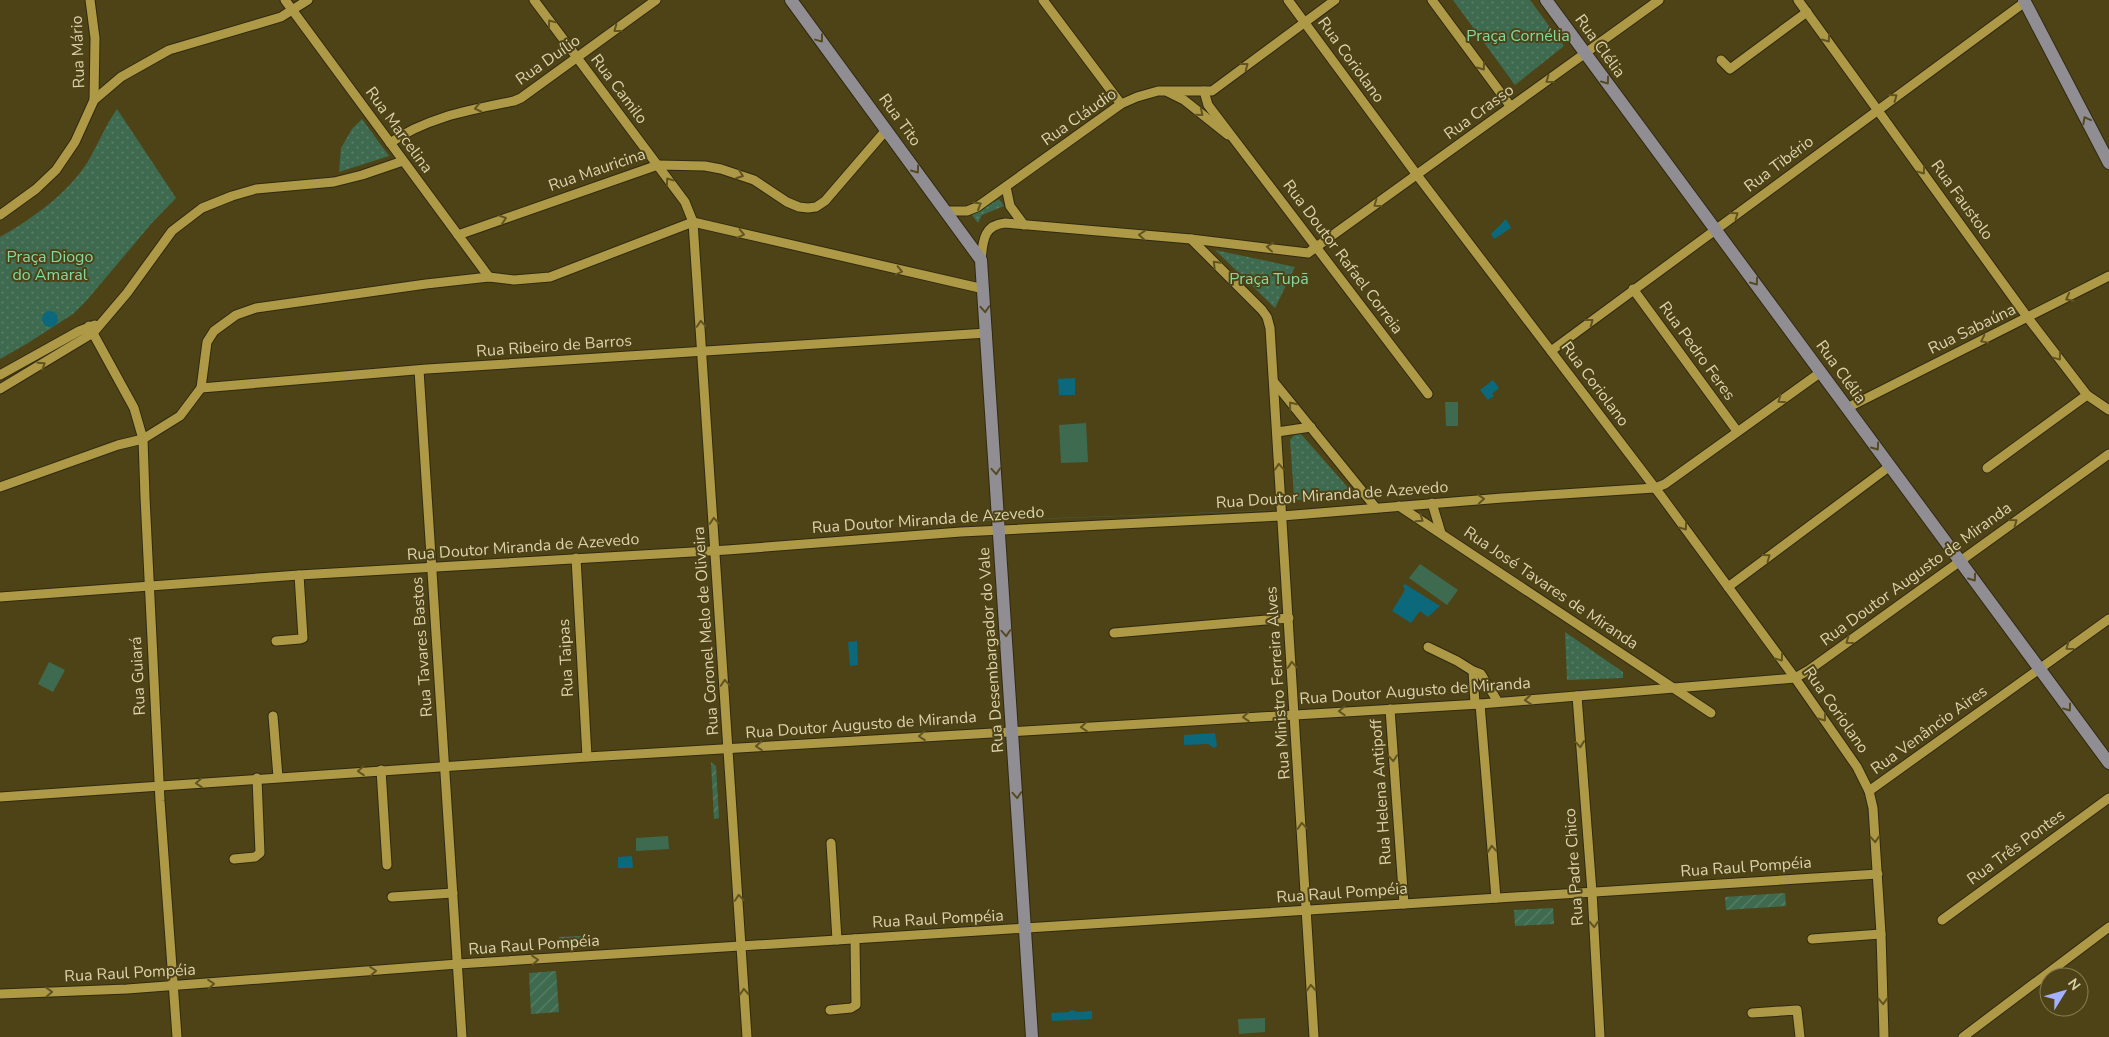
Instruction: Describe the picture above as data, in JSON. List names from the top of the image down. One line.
{"streets":{"main road":["Rua Clélia","Rua Tito","Rua Desembargador do Vale"],"street":["Rua Mário","Rua Duílio","Rua Coriolano","Rua Camilo","Rua Crasso","Rua Cláudio","Rua Marcelina","Rua Tibério","Rua Mauricina","Rua Faustolo","Rua Doutor Rafael Correia","Rua Sabaúna","Rua Ribeiro de Barros","Rua Pedro Feres","Rua Doutor Miranda de Azevedo","Rua Doutor Augusto de Miranda","Rua José Tavares de Miranda","Rua Coronel Melo de Oliveira","Rua Tavares Bastos","Rua Taipas","Rua Guiará","Rua Ministro Ferreira Alves","Rua Venâncio Aires","Rua Helena Antipoff","Rua Três Pontes","Rua Padre Chico","Rua Raul Pompéia"]},"crossings":[["Rua Clélia","Rua Crasso"],["Rua Clélia","Rua Tibério"],["Rua Clélia","Rua Sabaúna"],["Rua Clélia","Rua Doutor Miranda de Azevedo"],["Rua Clélia","Rua Doutor Augusto de Miranda"],["Rua Clélia","Rua Venâncio Aires"],["Rua Duílio","Rua Camilo"],["Rua Duílio","Rua Marcelina"],["Rua Coriolano","Rua Crasso"],["Rua Coriolano","Rua Cláudio"],["Rua Coriolano","Rua Tibério"],["Rua Coriolano","Rua Doutor Miranda de Azevedo"],["Rua Coriolano","Rua Doutor Augusto de Miranda"],["Rua Coriolano","Rua Venâncio Aires"],["Rua Camilo","Rua Mauricina"],["Rua Camilo","Rua Coronel Melo de Oliveira"],["Rua Crasso","Rua Doutor Rafael Correia"],["Rua Cláudio","Rua Tito"],["Rua Cláudio","Rua Doutor Rafael Correia"],["Rua Tito","Rua Mauricina"],["Rua Tito","Rua Desembargador do Vale"],["Rua Marcelina","Rua Mauricina"],["Rua Tibério","Rua Faustolo"],["Rua Tibério","Rua Pedro Feres"],["Rua Faustolo","Rua Sabaúna"],["Rua Ribeiro de Barros","Rua Coronel Melo de Oliveira"],["Rua Ribeiro de Barros","Rua Tavares Bastos"],["Rua Ribeiro de Barros","Rua Desembargador do Vale"],["Rua Pedro Feres","Rua Doutor Miranda de Azevedo"],["Rua Doutor Miranda de Azevedo","Rua José Tavares de Miranda"],["Rua Doutor Miranda de Azevedo","Rua Coronel Melo de Oliveira"],["Rua Doutor Miranda de Azevedo","Rua Tavares Bastos"],["Rua Doutor Miranda de Azevedo","Rua Desembargador do Vale"],["Rua Doutor Miranda de Azevedo","Rua Taipas"],["Rua Doutor Miranda de Azevedo","Rua Guiará"],["Rua Doutor Miranda de Azevedo","Rua Ministro Ferreira Alves"],["Rua Doutor Augusto de Miranda","Rua José Tavares de Miranda"],["Rua Doutor Augusto de Miranda","Rua Coronel Melo de Oliveira"],["Rua Doutor Augusto de Miranda","Rua Tavares Bastos"],["Rua Doutor Augusto de Miranda","Rua Desembargador do Vale"],["Rua Doutor Augusto de Miranda","Rua Taipas"],["Rua Doutor Augusto de Miranda","Rua Guiará"],["Rua Doutor Augusto de Miranda","Rua Ministro Ferreira Alves"],["Rua Doutor Augusto de Miranda","Rua Helena Antipoff"],["Rua Doutor Augusto de Miranda","Rua Padre Chico"],["Rua Coronel Melo de Oliveira","Rua Raul Pompéia"],["Rua Tavares Bastos","Rua Raul Pompéia"],["Rua Desembargador do Vale","Rua Raul Pompéia"],["Rua Guiará","Rua Raul Pompéia"],["Rua Ministro Ferreira Alves","Rua Raul Pompéia"],["Rua Venâncio Aires","Rua Raul Pompéia"],["Rua Helena Antipoff","Rua Raul Pompéia"],["Rua Padre Chico","Rua Raul Pompéia"]],"one_way":["Rua Clélia","Rua Duílio","Rua Coriolano","Rua Camilo","Rua Crasso","Rua Cláudio","Rua Tito","Rua Tibério","Rua Faustolo","Rua Sabaúna","Rua Coronel Melo de Oliveira","Rua Desembargador do Vale","Rua Ministro Ferreira Alves","Rua Venâncio Aires","Rua Helena Antipoff","Rua Padre Chico","Rua Raul Pompéia"],"parks":["Praça Cornélia","Praça Diogo do Amaral","Praça Tupã"],"north":"top right"}
